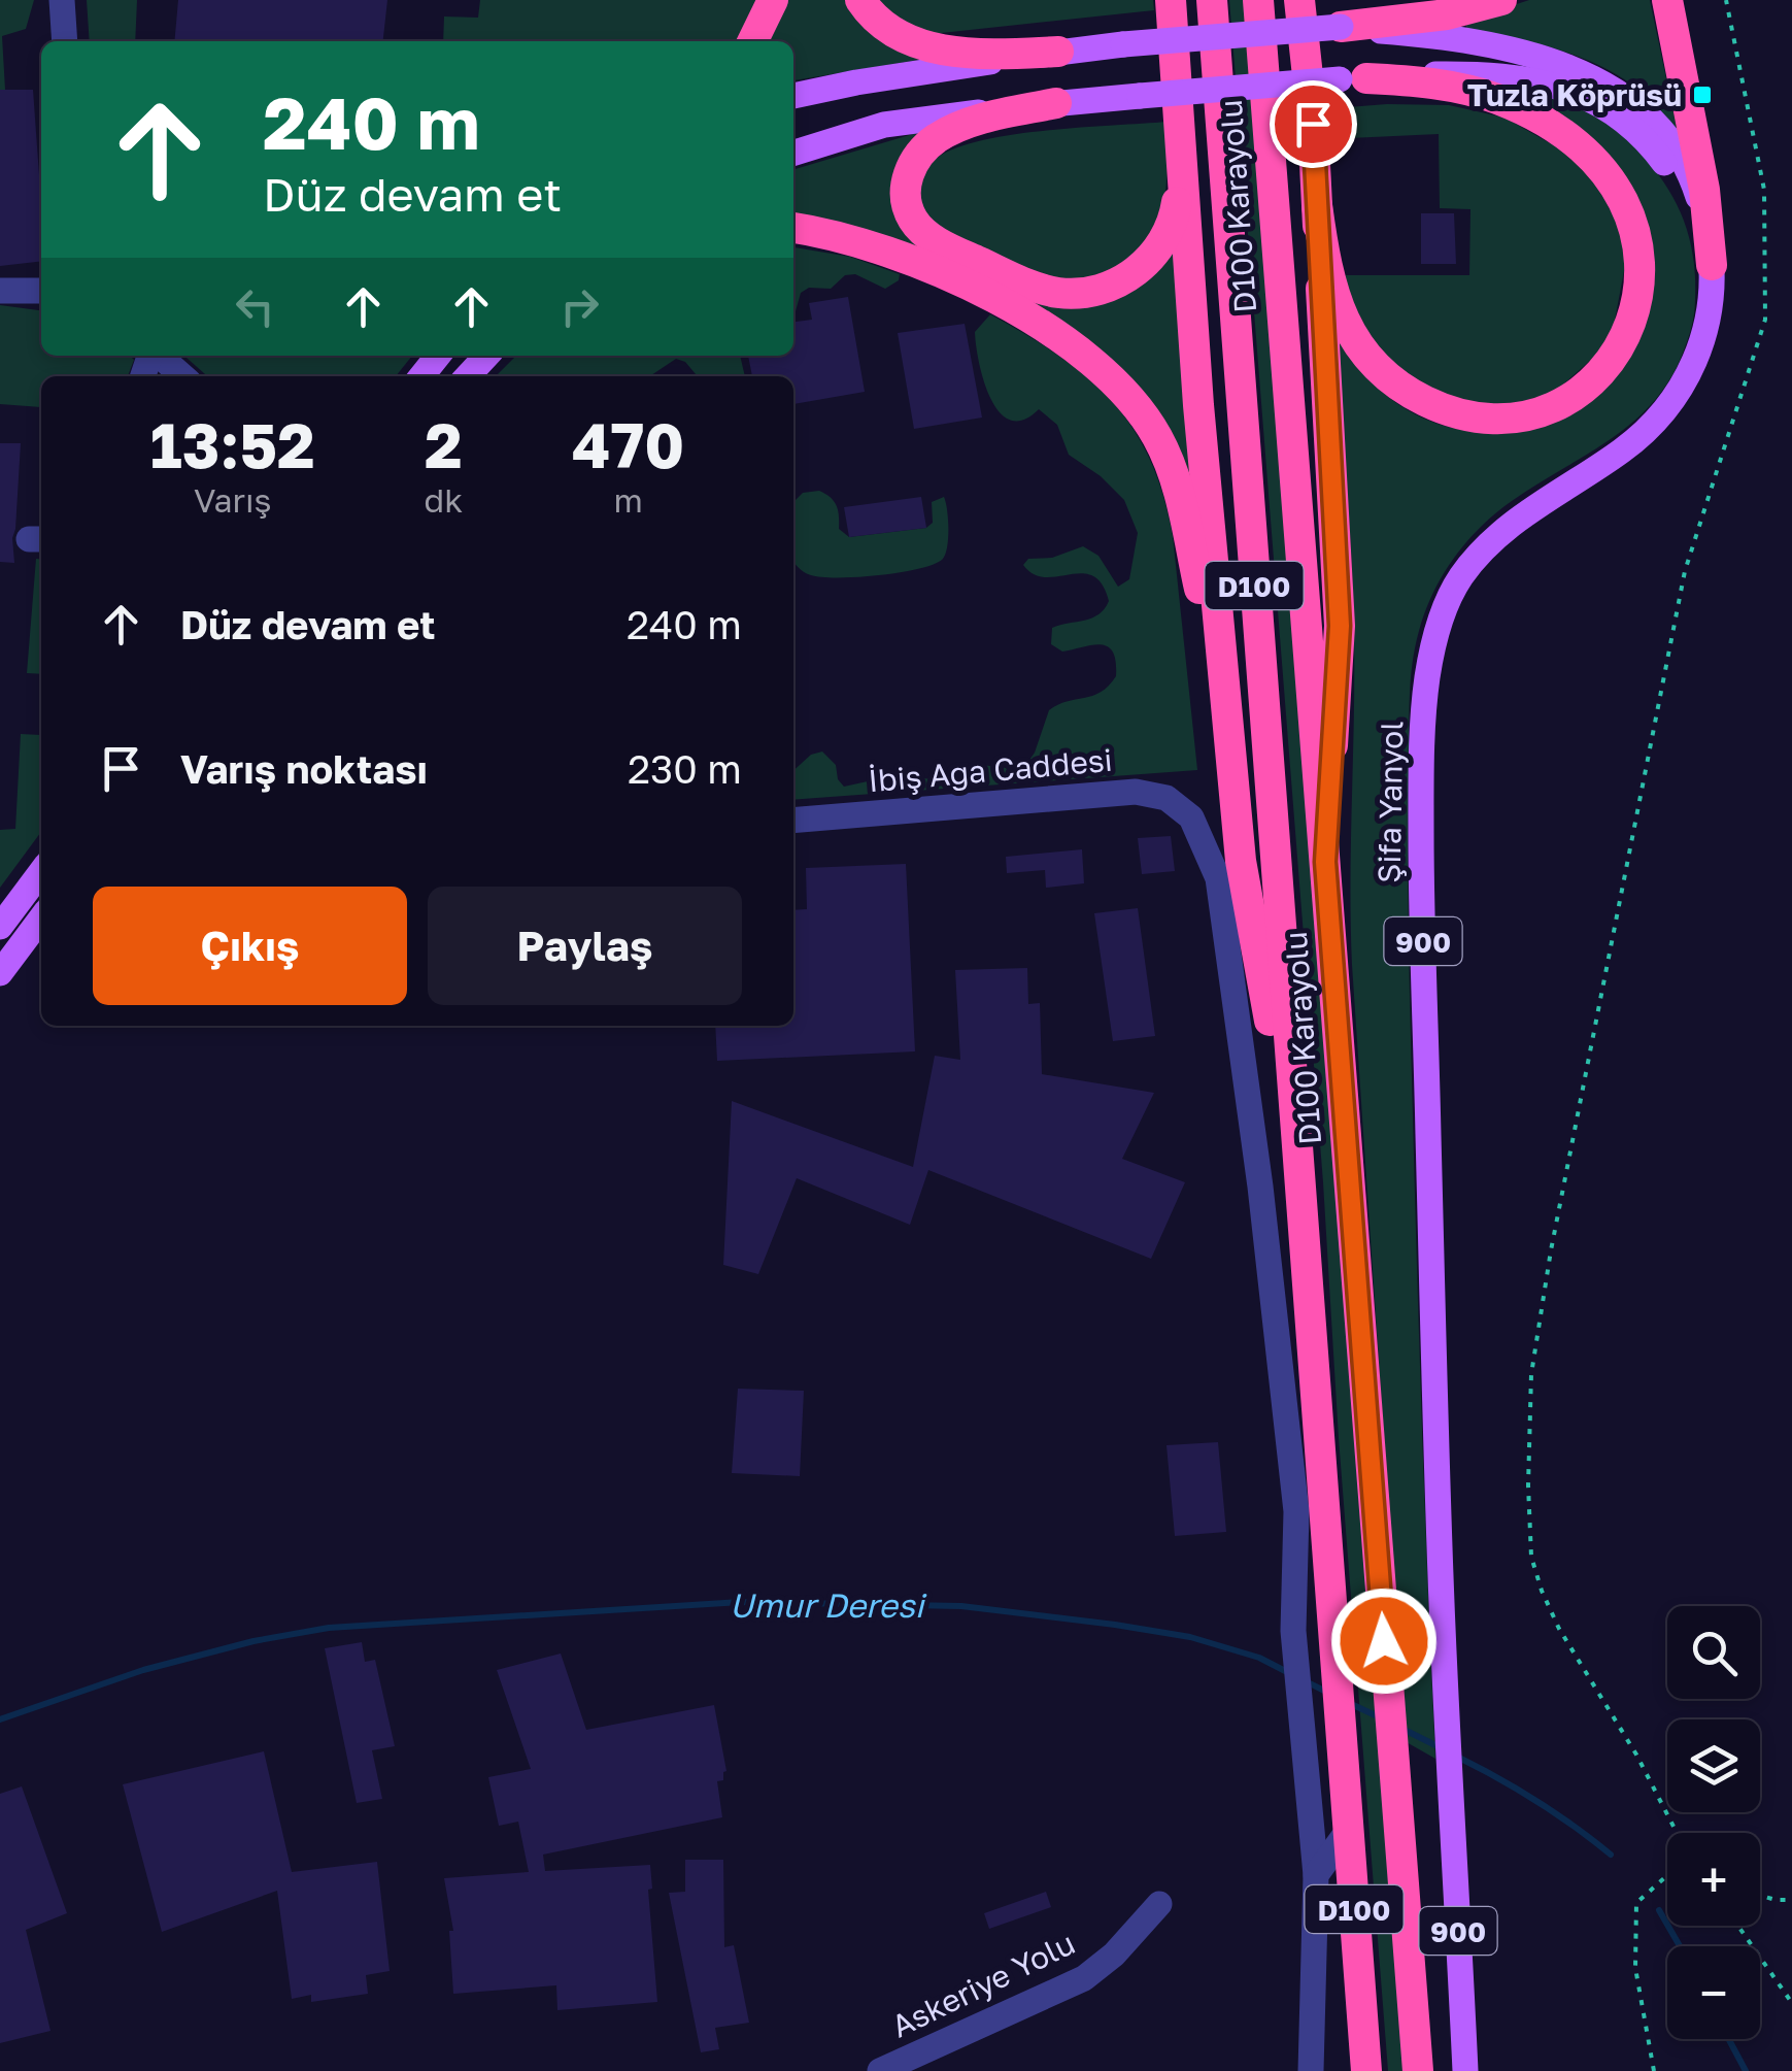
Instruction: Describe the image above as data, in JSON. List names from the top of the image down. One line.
{"streets":{"highway":["D100 Karayolu","D100"],"main road":["Şifa Yanyol","900"],"street":["İbiş Ağa Caddesi","Askeriye Yolu"]},"water":["Umur Deresi"],"places":{"transit":["Tuzla Köprüsü"]},"page":{"turn":["240 m","Düz devam et"],"eta":["13:52","Varış","2","dk","470","m"],"list":[{"name":"Düz devam et","value":"240 m"},{"name":"Varış noktası","value":"230 m"}],"buttons":["Çıkış","Paylaş"],"map_buttons":["+","−"]}}
